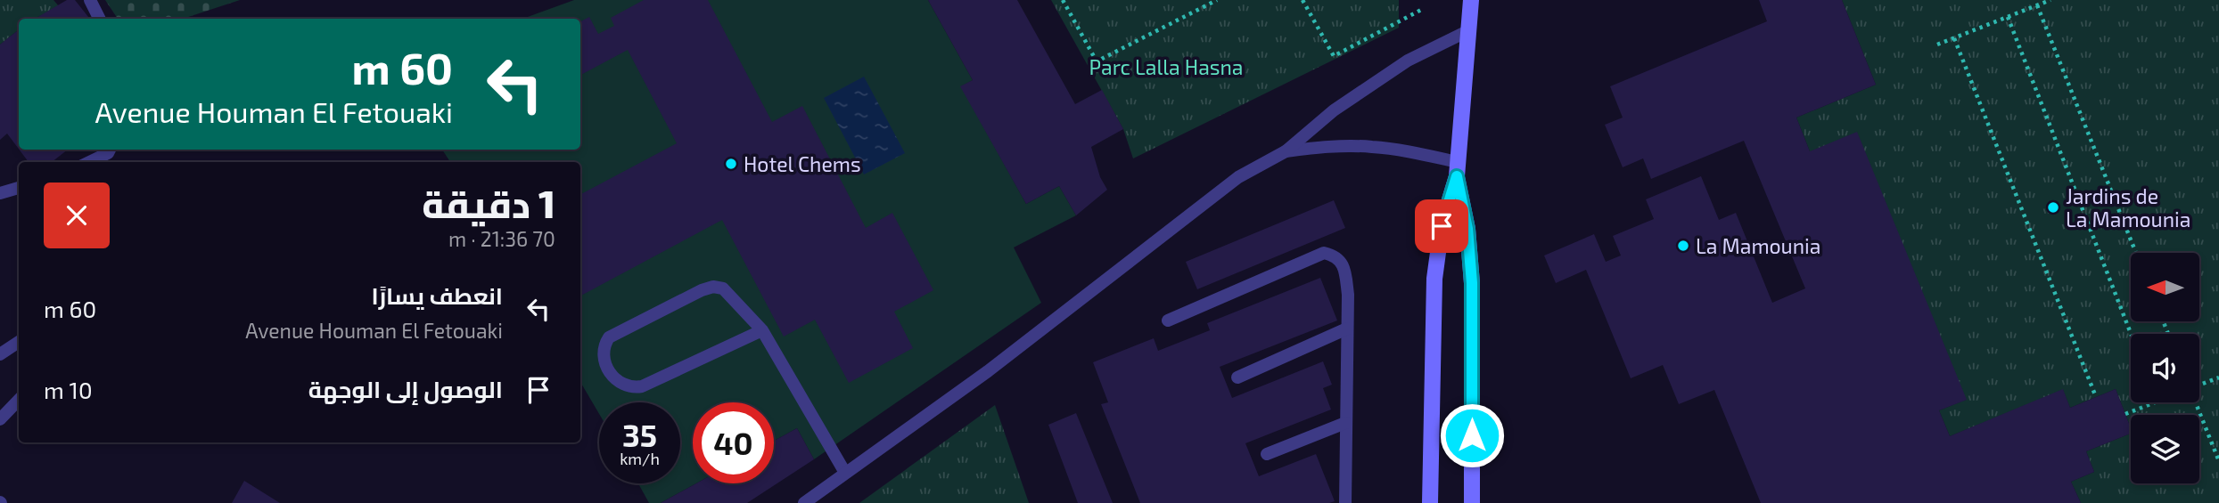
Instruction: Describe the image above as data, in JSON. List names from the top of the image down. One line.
{"parks":["Parc Lalla Hasna"],"places":["Hotel Chems","Jardins de La Mamounia","La Mamounia"],"north":"left","page":{"turn":["60 m","Avenue Houman El Fetouaki"],"heading":["1 دقيقة","70 m · 21:36"],"list":[{"name":"انعطف يسارًا","note":"Avenue Houman El Fetouaki","value":"60 m"},{"name":"الوصول إلى الوجهة","value":"10 m"}],"speed":"35 km/h","limit":"40"}}
